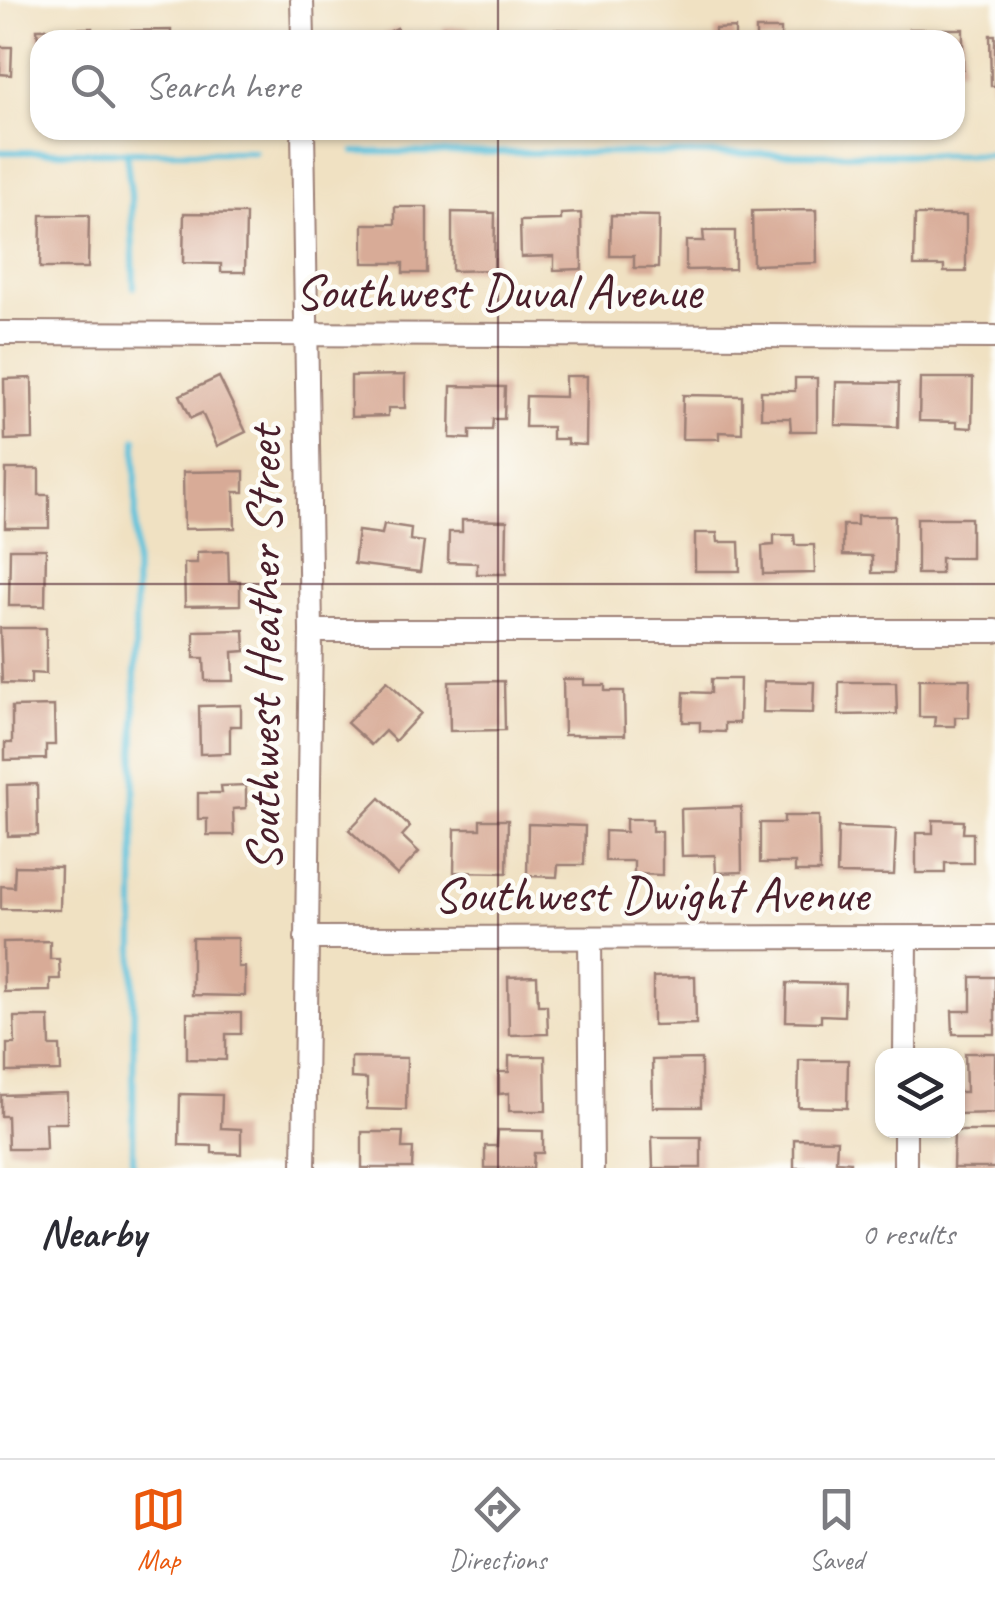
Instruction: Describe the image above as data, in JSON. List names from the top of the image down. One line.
{"streets":{"street":["Southwest Duval Avenue","Southwest Heather Street","Southwest Dwight Avenue"]},"crossings":[["Southwest Duval Avenue","Southwest Heather Street"],["Southwest Heather Street","Southwest Dwight Avenue"]],"page":{"search":"Search here","heading":["Nearby","0 results"],"nav":["Map","Directions","Saved"]}}
